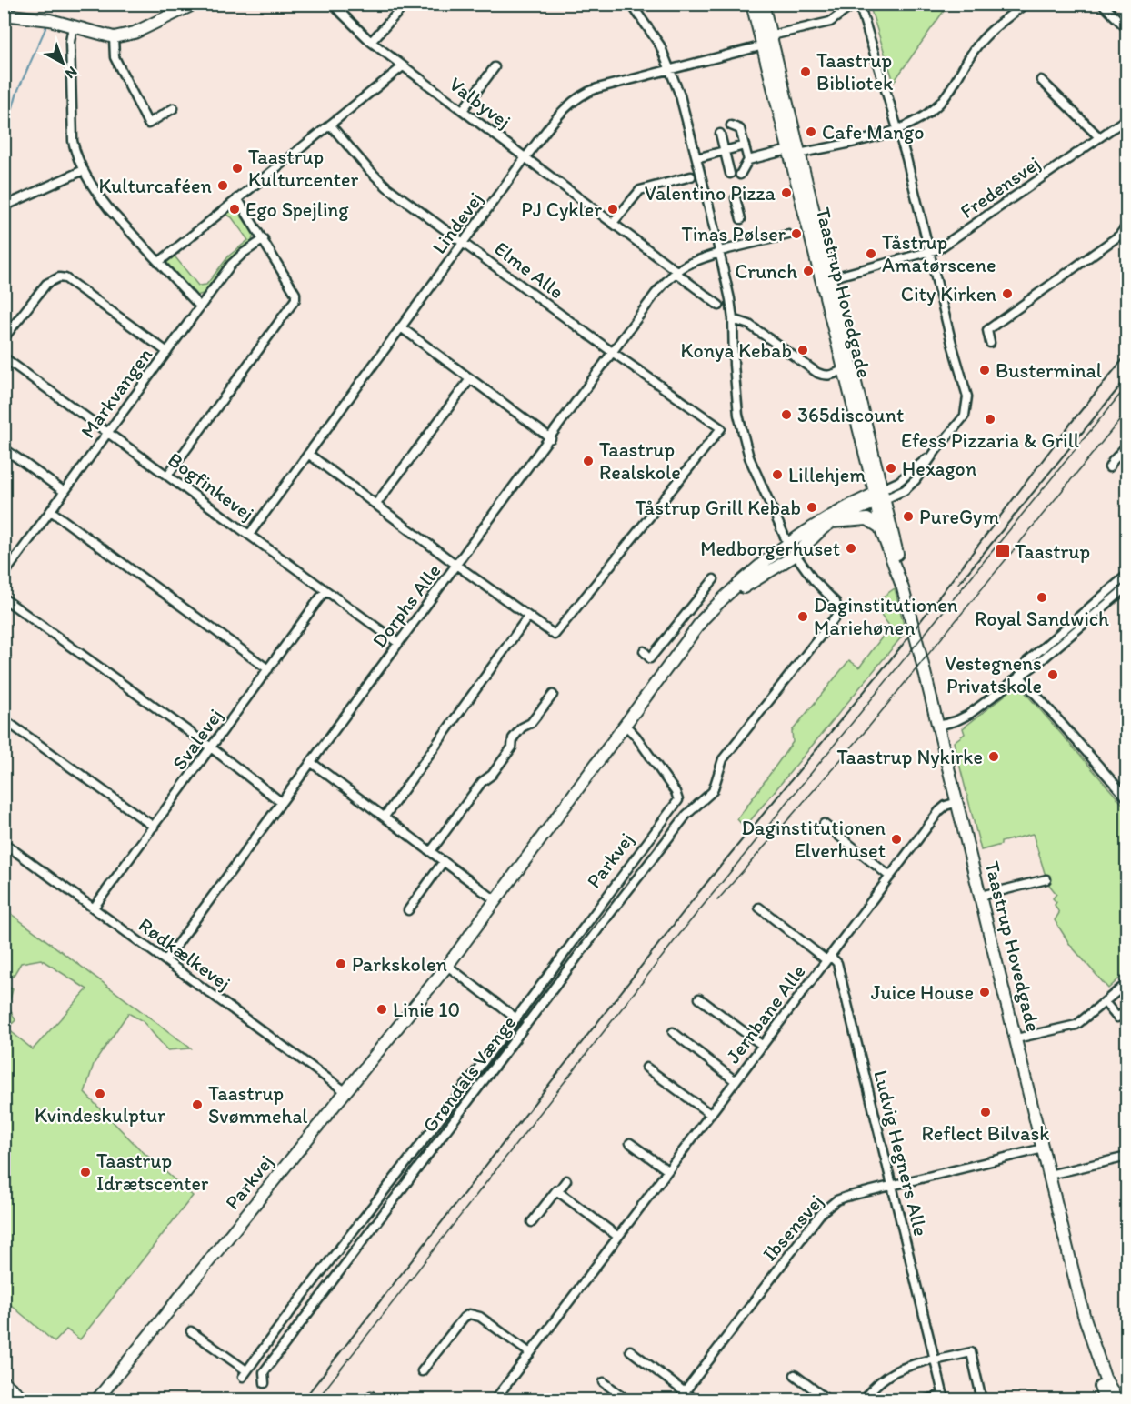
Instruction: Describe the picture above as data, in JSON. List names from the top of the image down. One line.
{"streets":{"street":["Valbyvej","Fredensvej","Lindevej","Elme Alle","Taastrup Hovedgade","Markvangen","Bogfinkevej","Dorphs Alle","Svalevej","Parkvej","Rødkælkevej","Jernbane Alle","Grøndals Vænge","Ludvig Hegners Alle","Ibsensvej"]},"crossings":[["Valbyvej","Lindevej"],["Valbyvej","Dorphs Alle"],["Fredensvej","Taastrup Hovedgade"],["Lindevej","Elme Alle"],["Lindevej","Taastrup Hovedgade"],["Lindevej","Bogfinkevej"],["Elme Alle","Dorphs Alle"],["Taastrup Hovedgade","Parkvej"],["Taastrup Hovedgade","Jernbane Alle"],["Taastrup Hovedgade","Ibsensvej"],["Markvangen","Bogfinkevej"],["Bogfinkevej","Dorphs Alle"],["Bogfinkevej","Svalevej"],["Dorphs Alle","Rødkælkevej"],["Svalevej","Rødkælkevej"],["Parkvej","Rødkælkevej"],["Parkvej","Grøndals Vænge"],["Jernbane Alle","Ludvig Hegners Alle"],["Ludvig Hegners Alle","Ibsensvej"]],"places":{"other":["Taastrup Bibliotek","Cafe Mango","Taastrup Kulturcenter","Kulturcaféen","Valentino Pizza","Ego Spejling","PJ Cykler","Tinas Pølser","Tåstrup Amatørscene","Crunch","City Kirken","Konya Kebab","Busterminal","365discount","Efess Pizzaria & Grill","Taastrup Realskole","Hexagon","Lillehjem","Tåstrup Grill Kebab","PureGym","Medborgerhuset","Royal Sandwich","Daginstitutionen Mariehønen","Vestegnens Privatskole","Taastrup Nykirke","Daginstitutionen Elverhuset","Parkskolen","Juice House","Linie 10","Kvindeskulptur","Taastrup Svømmehal","Reflect Bilvask","Taastrup Idrætscenter"],"transit":["Taastrup"]},"north":"bottom right"}
